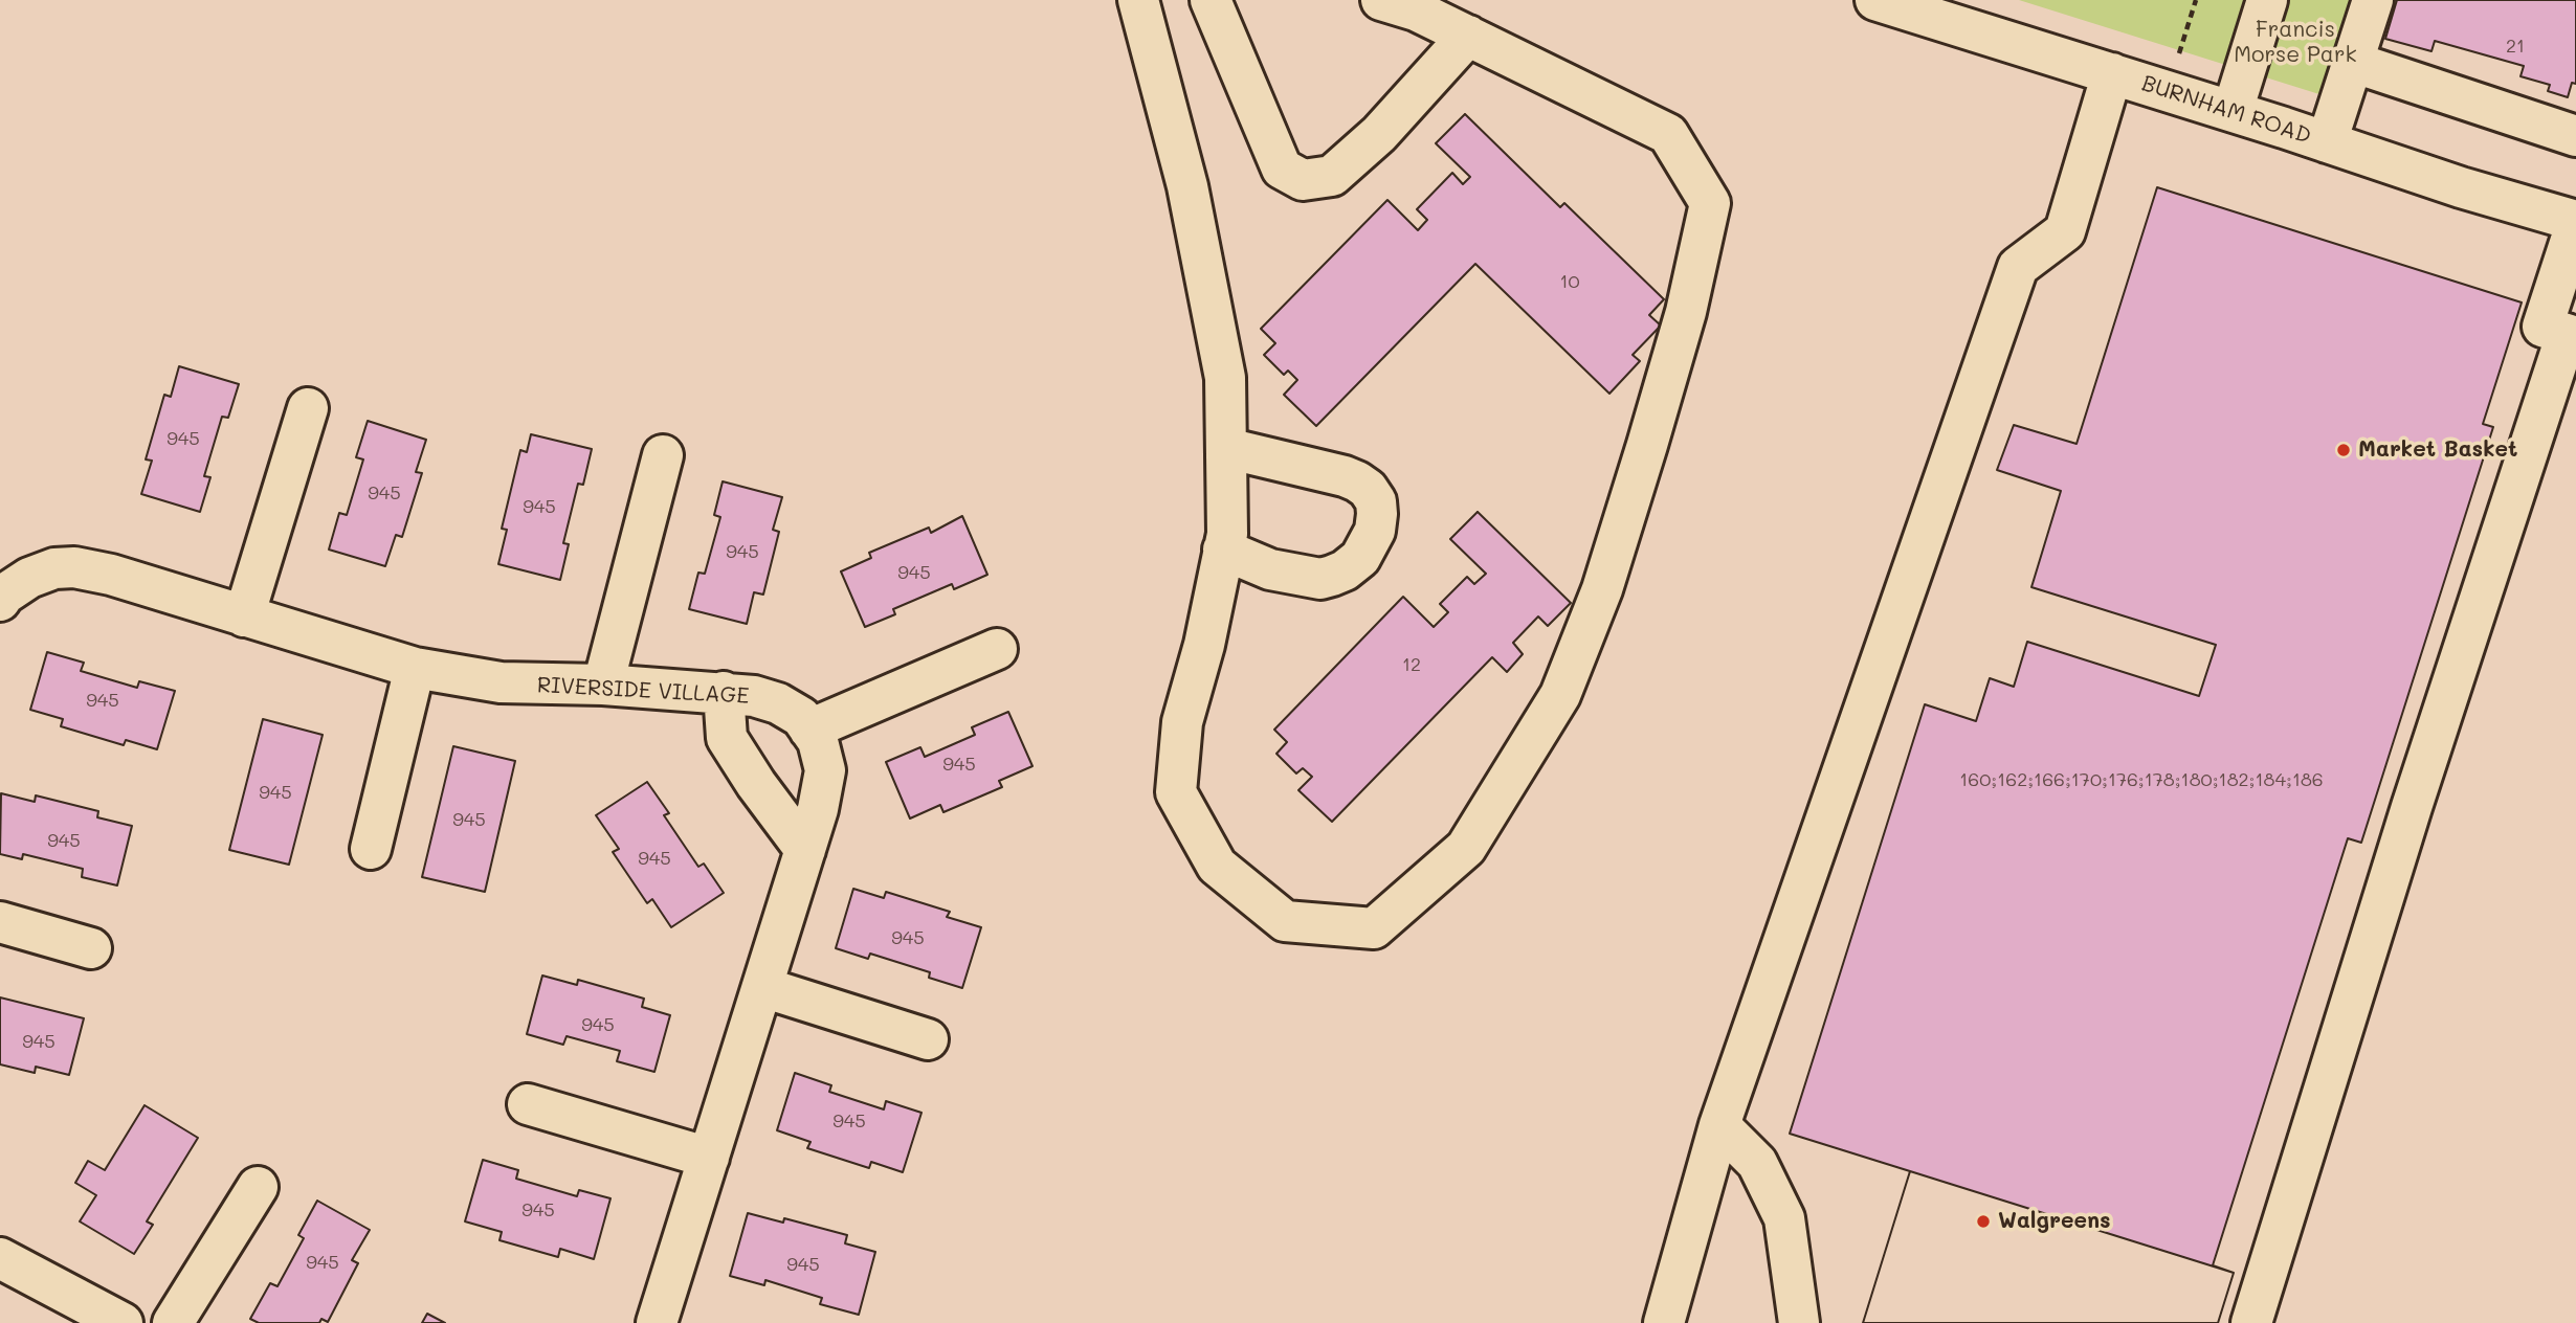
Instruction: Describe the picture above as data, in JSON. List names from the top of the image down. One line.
{"streets":{"street":["BURNHAM ROAD","RIVERSIDE VILLAGE"]},"parks":["Francis Morse Park"],"places":["Market Basket","Walgreens"],"house_numbers":["21","10","945","945","945","945","945","12","945","945","160;162;166;170;176;178;180;182;184;186","945","945","945","945","945","945","945","945","945","945","945"]}
